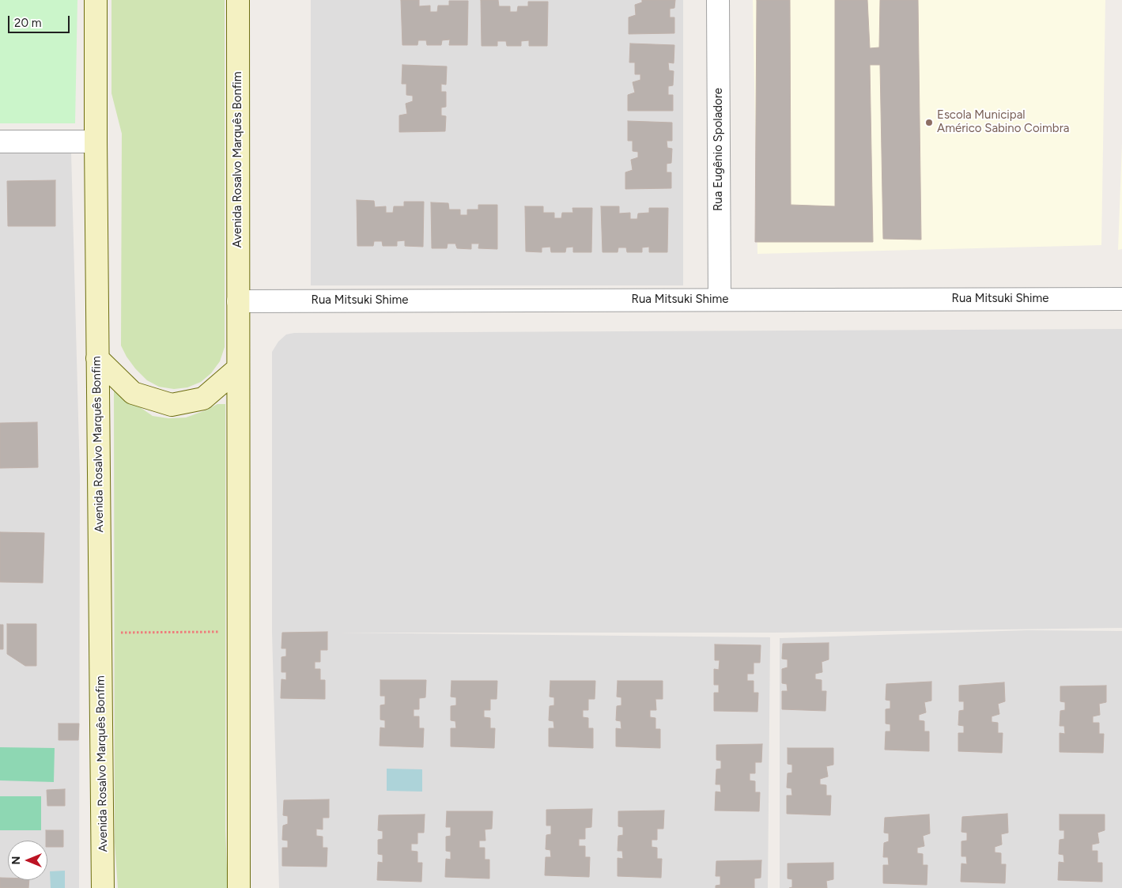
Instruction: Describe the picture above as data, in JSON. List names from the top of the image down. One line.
{"streets":{"street":["Rua Eugênio Spoladore","Avenida Rosalvo Marquês Bonfim","Rua Mitsuki Shime"]},"crossings":[["Rua Eugênio Spoladore","Rua Mitsuki Shime"],["Avenida Rosalvo Marquês Bonfim","Rua Mitsuki Shime"]],"places":["Escola Municipal Américo Sabino Coimbra"],"scale_bar":"20 m","north":"left"}
